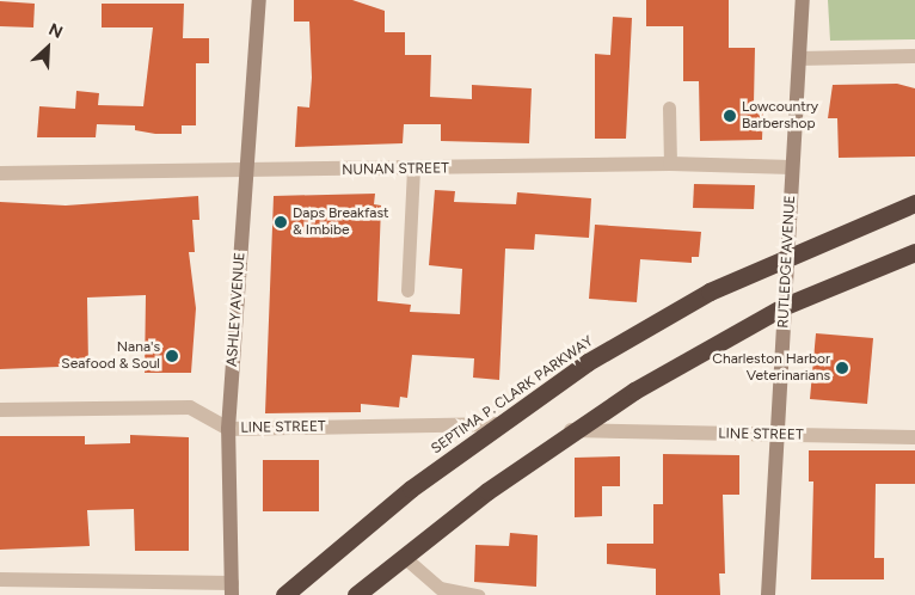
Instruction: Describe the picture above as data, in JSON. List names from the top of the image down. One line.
{"streets":{"highway":["SEPTIMA P. CLARK PARKWAY"],"street":["NUNAN STREET","RUTLEDGE AVENUE","ASHLEY AVENUE","LINE STREET"]},"crossings":[["NUNAN STREET","RUTLEDGE AVENUE"],["NUNAN STREET","ASHLEY AVENUE"],["RUTLEDGE AVENUE","SEPTIMA P. CLARK PARKWAY"],["RUTLEDGE AVENUE","LINE STREET"],["ASHLEY AVENUE","LINE STREET"],["SEPTIMA P. CLARK PARKWAY","LINE STREET"]],"places":["Lowcountry Barbershop","Daps Breakfast & Imbibe","Nana's Seafood & Soul","Charleston Harbor Veterinarians"],"north":"top right"}
